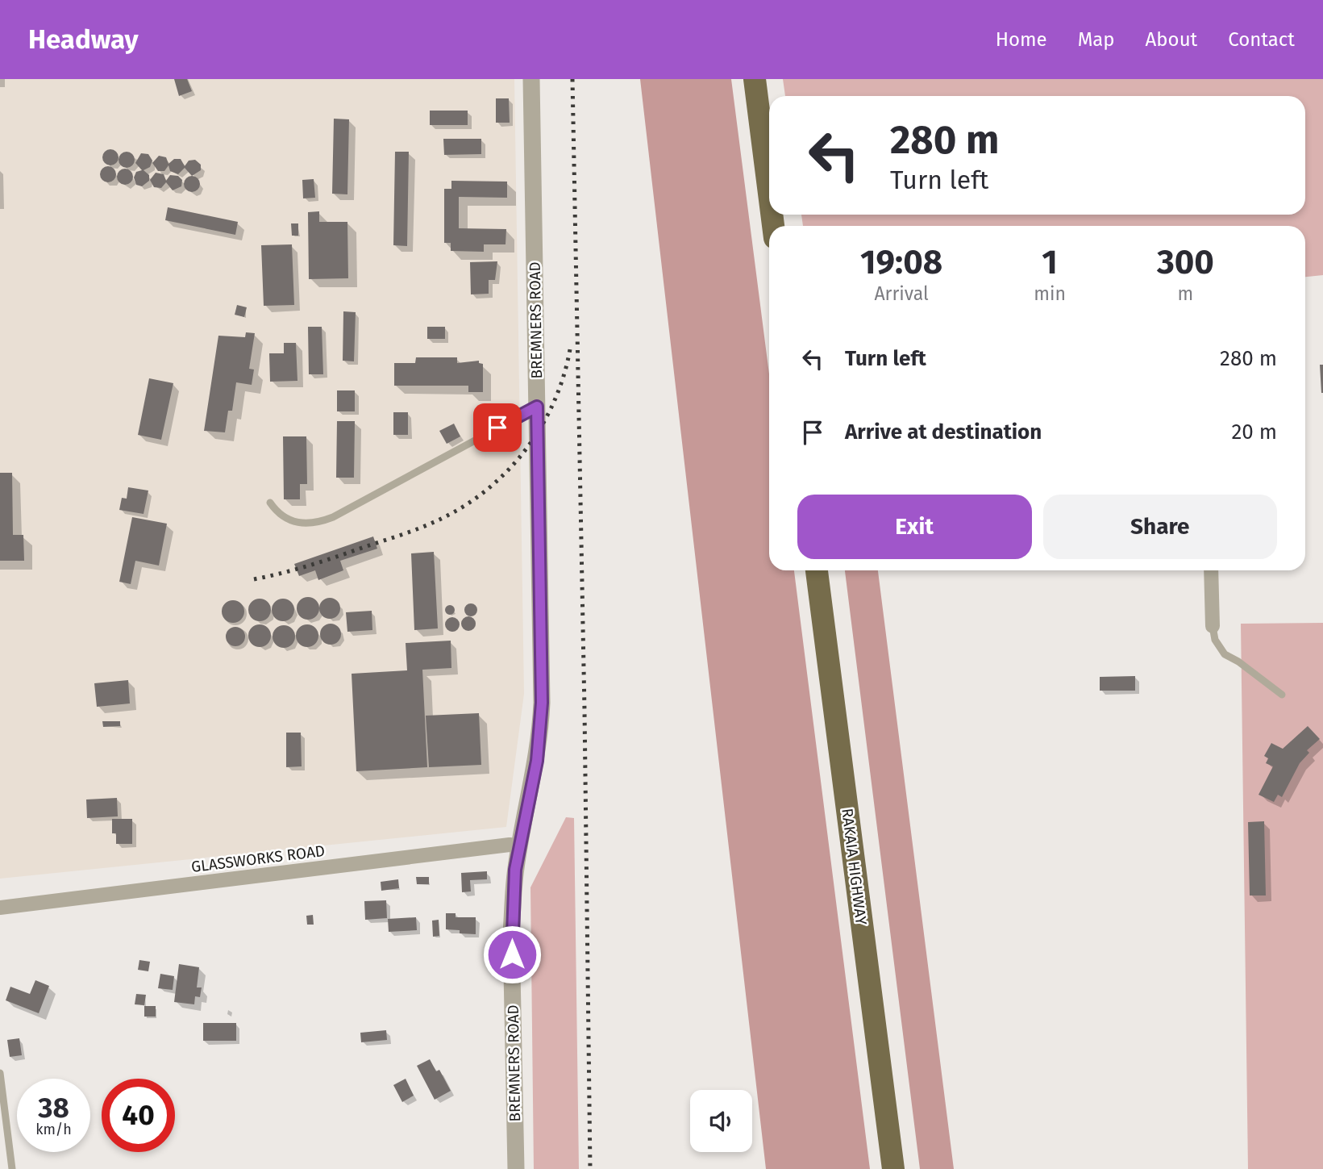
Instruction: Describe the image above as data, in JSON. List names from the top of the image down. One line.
{"streets":{"highway":["RAKAIA HIGHWAY"],"street":["BREMNERS ROAD","GLASSWORKS ROAD"]},"crossings":[["BREMNERS ROAD","GLASSWORKS ROAD"]],"page":{"header":"Headway","nav":["Home","Map","About","Contact"],"turn":["280 m","Turn left"],"eta":["19:08","Arrival","1","min","300","m"],"list":[{"name":"Turn left","value":"280 m"},{"name":"Arrive at destination","value":"20 m"}],"buttons":["Exit","Share"],"speed":"38 km/h","limit":"40"}}
